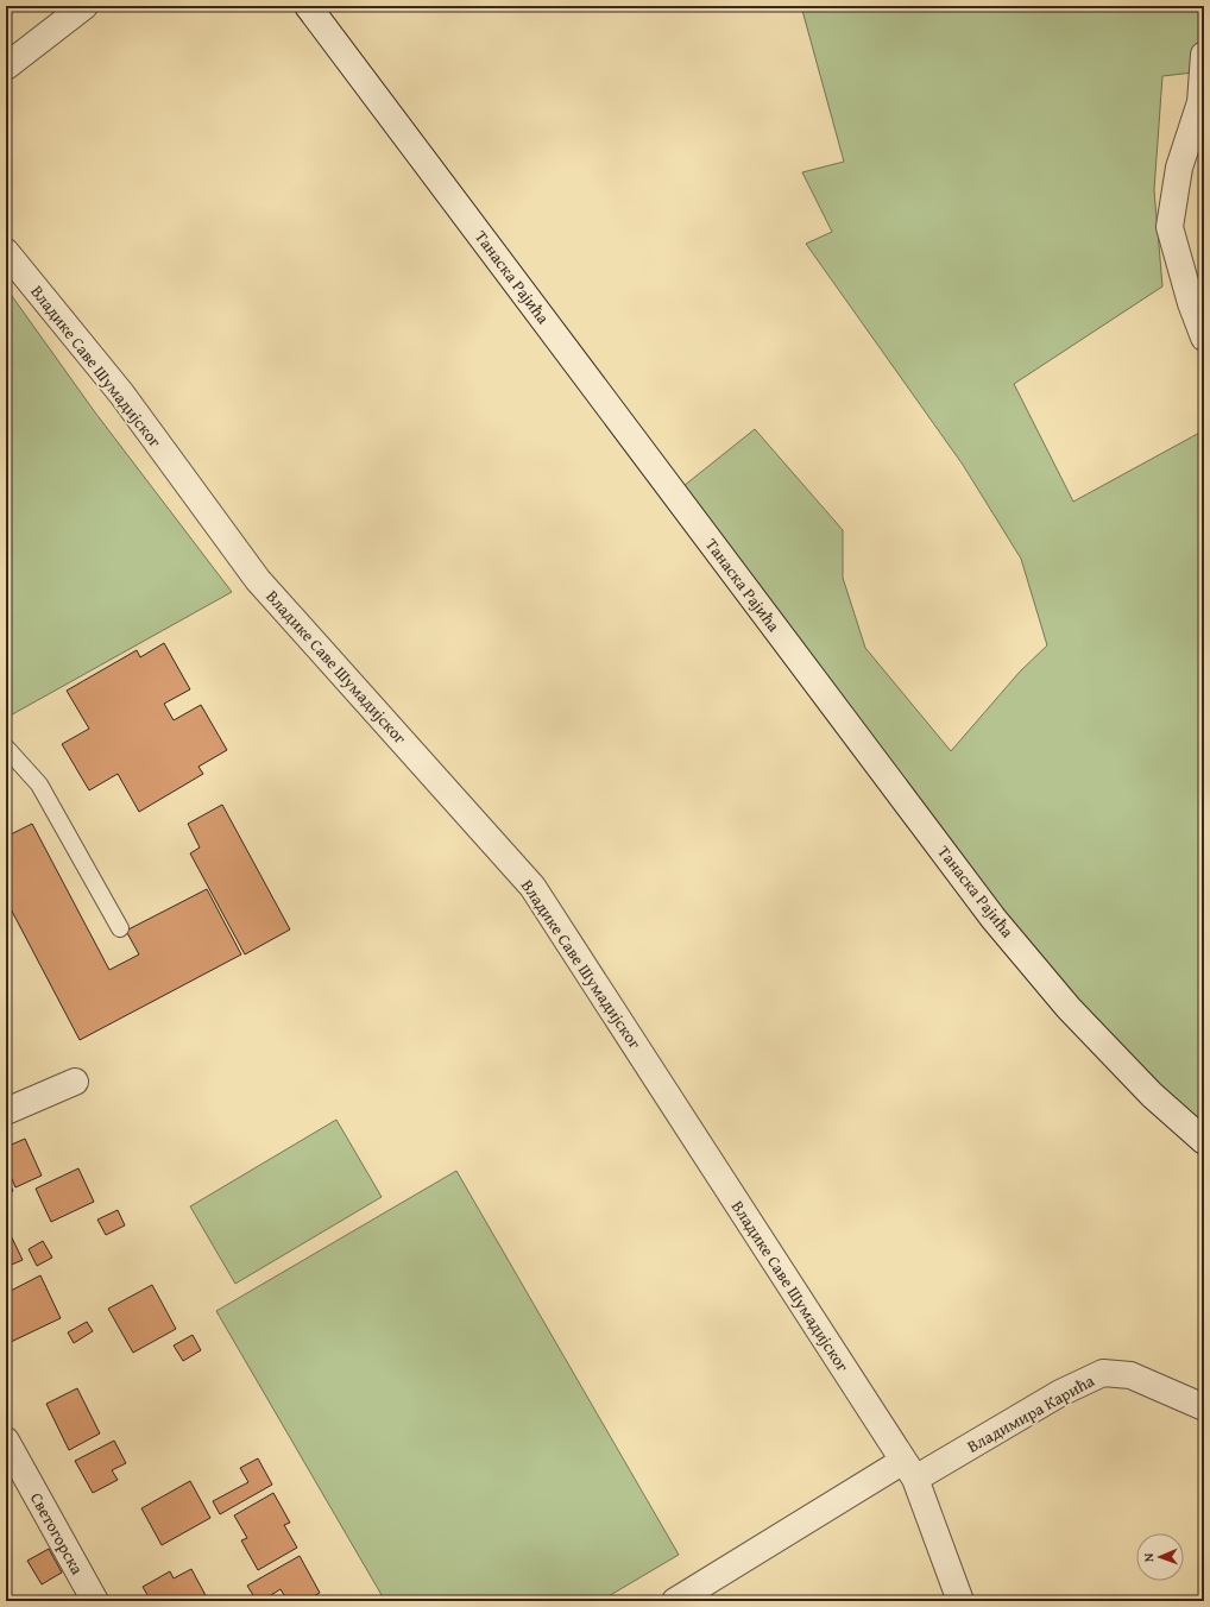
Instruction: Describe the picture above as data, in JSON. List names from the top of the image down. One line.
{"streets":{"street":["Танаска Рајића","Владике Саве Шумадијског","Владимира Карића","Светогорска"]},"crossings":[["Владике Саве Шумадијског","Владимира Карића"]],"north":"left"}
